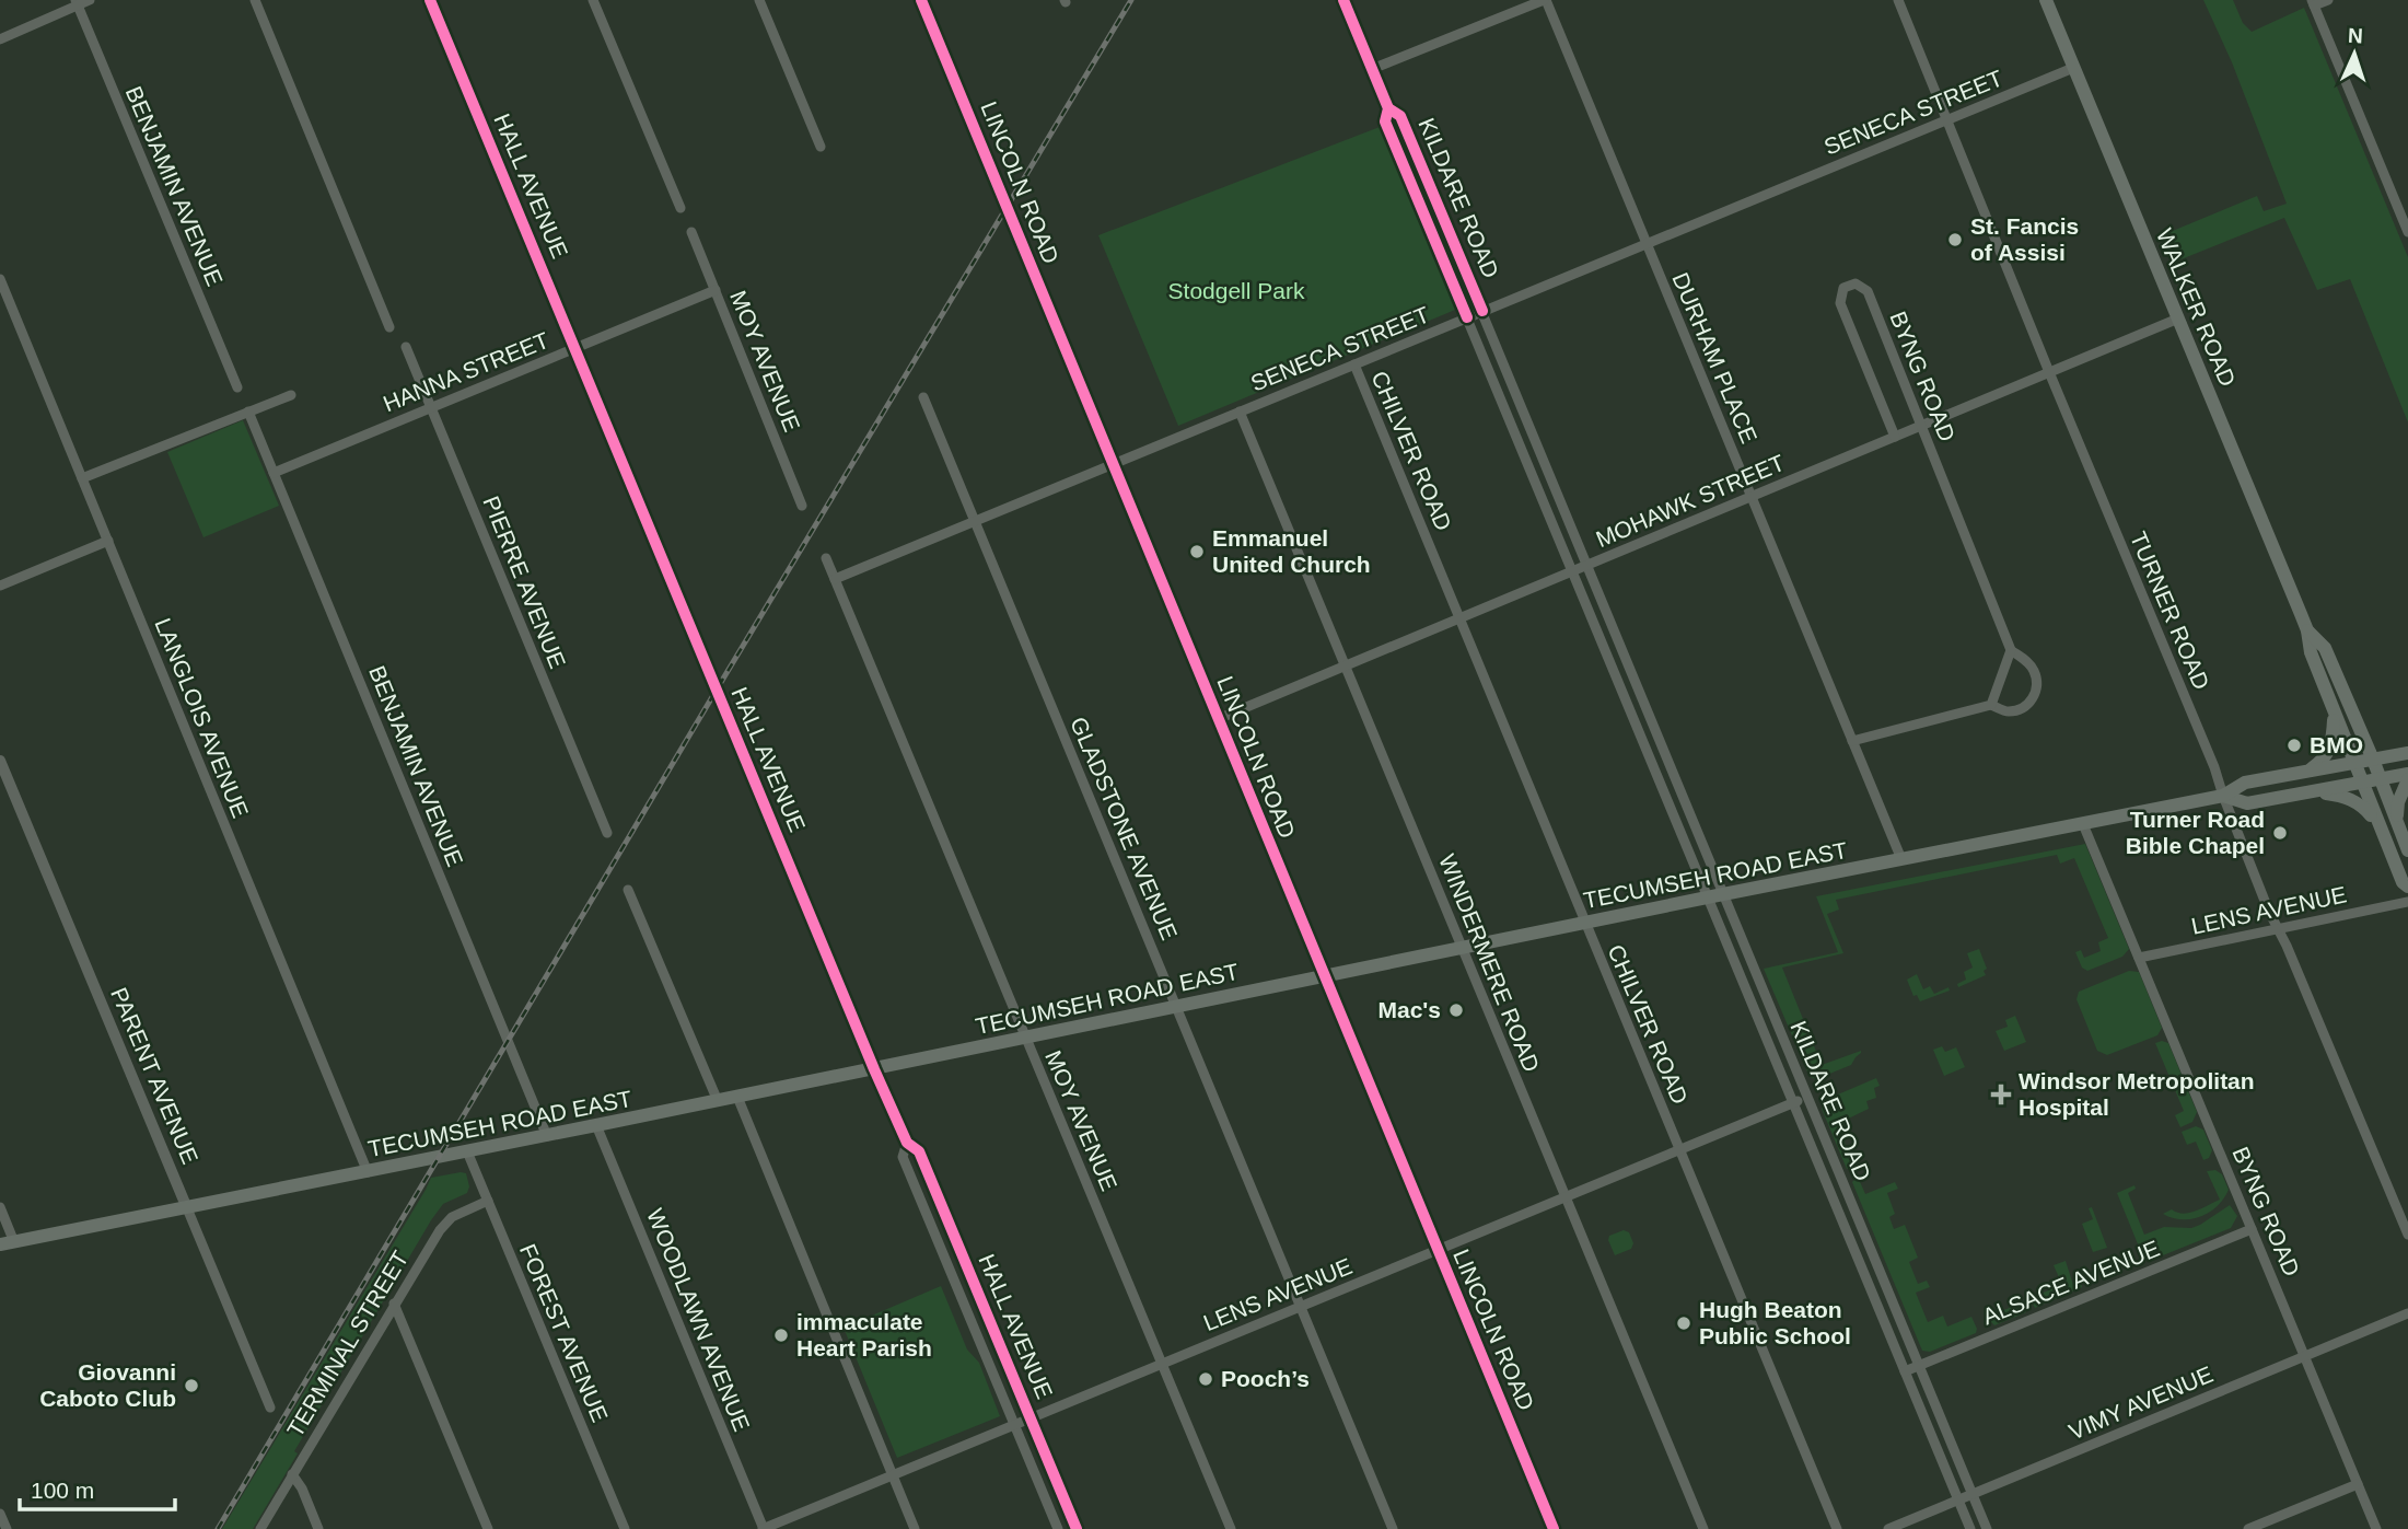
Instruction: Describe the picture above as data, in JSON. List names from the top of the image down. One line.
{"streets":{"main road":["WALKER ROAD","TECUMSEH ROAD EAST"],"street":["SENECA STREET","LINCOLN ROAD","BENJAMIN AVENUE","HALL AVENUE","KILDARE ROAD","DURHAM PLACE","MOY AVENUE","HANNA STREET","BYNG ROAD","CHILVER ROAD","MOHAWK STREET","PIERRE AVENUE","TURNER ROAD","LANGLOIS AVENUE","GLADSTONE AVENUE","LENS AVENUE","WINDERMERE ROAD","PARENT AVENUE","ALSACE AVENUE","WOODLAWN AVENUE","FOREST AVENUE","TERMINAL STREET","VIMY AVENUE"]},"crossings":[["SENECA STREET","LINCOLN ROAD"],["SENECA STREET","KILDARE ROAD"],["SENECA STREET","WALKER ROAD"],["SENECA STREET","DURHAM PLACE"],["SENECA STREET","MOY AVENUE"],["SENECA STREET","CHILVER ROAD"],["SENECA STREET","TURNER ROAD"],["SENECA STREET","GLADSTONE AVENUE"],["SENECA STREET","WINDERMERE ROAD"],["LINCOLN ROAD","MOHAWK STREET"],["LINCOLN ROAD","TECUMSEH ROAD EAST"],["LINCOLN ROAD","LENS AVENUE"],["BENJAMIN AVENUE","HANNA STREET"],["BENJAMIN AVENUE","TECUMSEH ROAD EAST"],["HALL AVENUE","HANNA STREET"],["HALL AVENUE","TECUMSEH ROAD EAST"],["HALL AVENUE","LENS AVENUE"],["KILDARE ROAD","MOHAWK STREET"],["KILDARE ROAD","TECUMSEH ROAD EAST"],["KILDARE ROAD","LENS AVENUE"],["KILDARE ROAD","ALSACE AVENUE"],["KILDARE ROAD","VIMY AVENUE"],["WALKER ROAD","MOHAWK STREET"],["WALKER ROAD","TECUMSEH ROAD EAST"],["DURHAM PLACE","BYNG ROAD"],["DURHAM PLACE","MOHAWK STREET"],["DURHAM PLACE","TECUMSEH ROAD EAST"],["MOY AVENUE","HANNA STREET"],["MOY AVENUE","TECUMSEH ROAD EAST"],["MOY AVENUE","LENS AVENUE"],["HANNA STREET","PIERRE AVENUE"],["BYNG ROAD","MOHAWK STREET"],["BYNG ROAD","TECUMSEH ROAD EAST"],["BYNG ROAD","LENS AVENUE"],["BYNG ROAD","ALSACE AVENUE"],["BYNG ROAD","VIMY AVENUE"],["CHILVER ROAD","MOHAWK STREET"],["CHILVER ROAD","TECUMSEH ROAD EAST"],["CHILVER ROAD","LENS AVENUE"],["MOHAWK STREET","TURNER ROAD"],["MOHAWK STREET","WINDERMERE ROAD"],["TURNER ROAD","TECUMSEH ROAD EAST"],["TURNER ROAD","LENS AVENUE"],["LANGLOIS AVENUE","TECUMSEH ROAD EAST"],["GLADSTONE AVENUE","TECUMSEH ROAD EAST"],["GLADSTONE AVENUE","LENS AVENUE"],["TECUMSEH ROAD EAST","WINDERMERE ROAD"],["TECUMSEH ROAD EAST","PARENT AVENUE"],["TECUMSEH ROAD EAST","WOODLAWN AVENUE"],["TECUMSEH ROAD EAST","FOREST AVENUE"],["LENS AVENUE","WINDERMERE ROAD"],["LENS AVENUE","WOODLAWN AVENUE"],["FOREST AVENUE","TERMINAL STREET"]],"parks":["Stodgell Park"],"places":{"other":["St. Fancis of Assisi","Emmanuel United Church","BMO","Turner Road Bible Chapel","Mac's","Hugh Beaton Public School","immaculate Heart Parish","Pooch’s","Giovanni Caboto Club"],"health":["Windsor Metropolitan Hospital"]},"scale_bar":"100 m","north":"top"}
